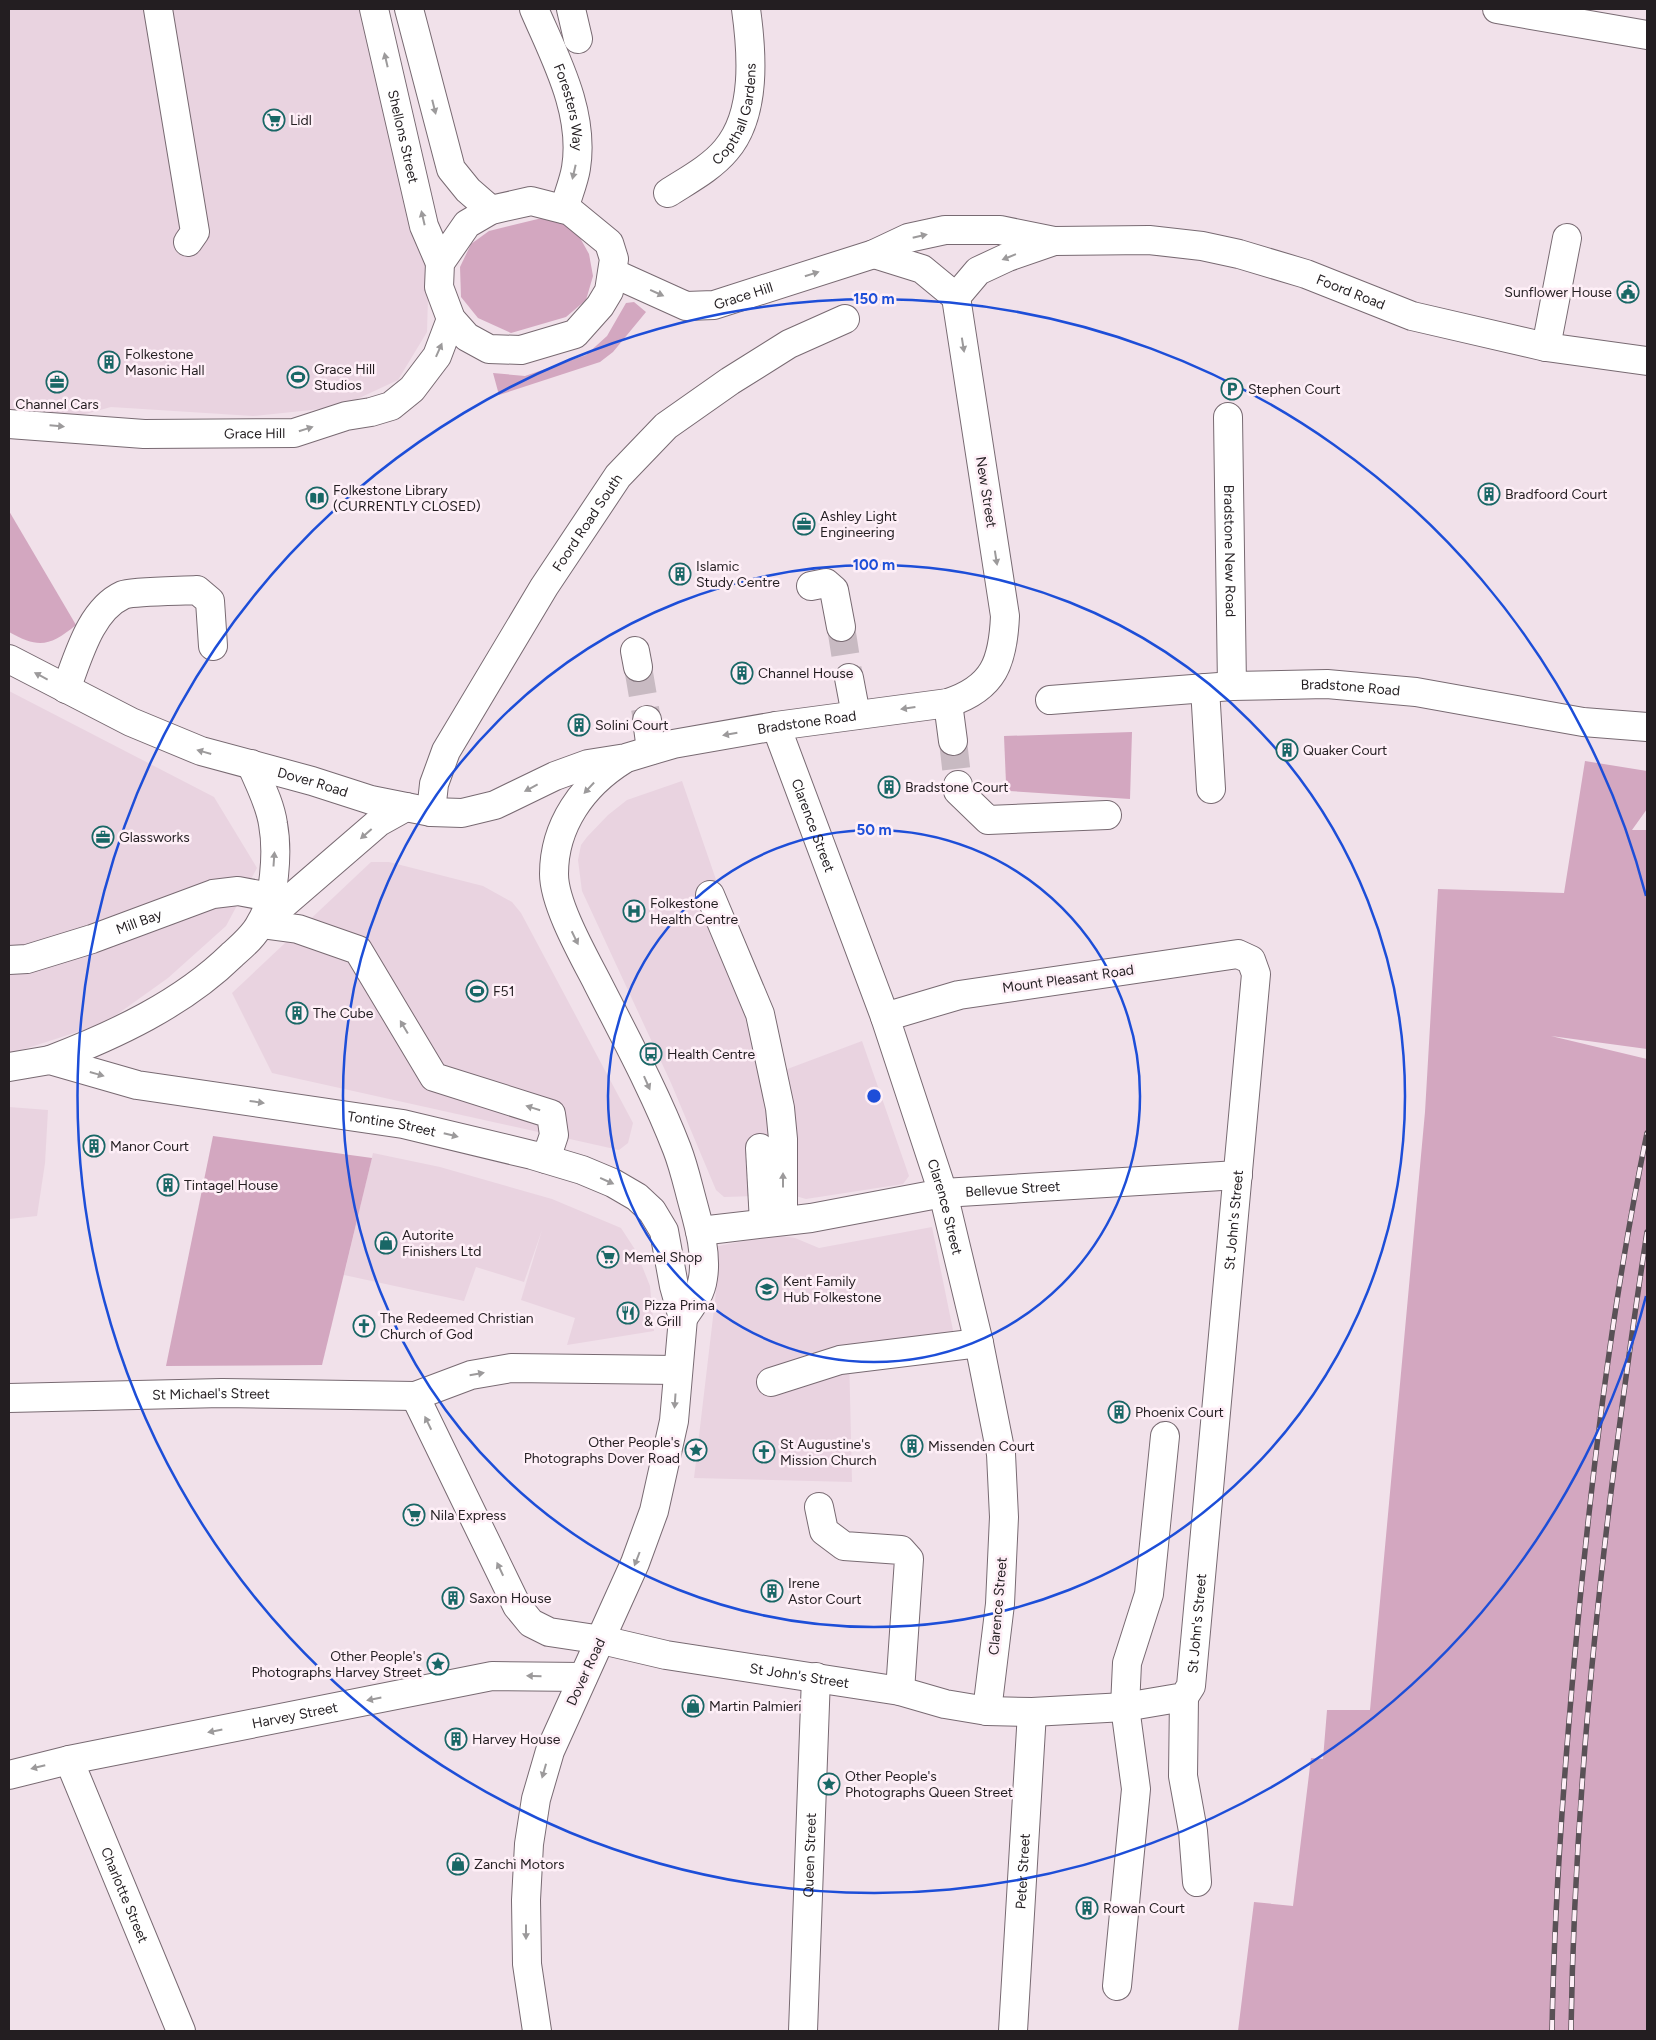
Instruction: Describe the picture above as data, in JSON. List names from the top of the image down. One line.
{"streets":{"street":["Foresters Way","Copthall Gardens","Shellons Street","Foord Road","Grace Hill","New Street","Foord Road South","Bradstone New Road","Bradstone Road","Dover Road","Clarence Street","Mill Bay","Mount Pleasant Road","Tontine Street","Bellevue Street","St John's Street","St Michael's Street","Harvey Street","Queen Street","Peter Street","Charlotte Street"]},"crossings":[["Foresters Way","Shellons Street"],["Foresters Way","Grace Hill"],["Shellons Street","Grace Hill"],["Foord Road","Grace Hill"],["New Street","Bradstone Road"],["Foord Road South","Dover Road"],["Bradstone New Road","Bradstone Road"],["Bradstone Road","Dover Road"],["Bradstone Road","Clarence Street"],["Dover Road","Tontine Street"],["Dover Road","St John's Street"],["Dover Road","St Michael's Street"],["Dover Road","Harvey Street"],["Clarence Street","Mount Pleasant Road"],["Clarence Street","Bellevue Street"],["Clarence Street","St John's Street"],["Mount Pleasant Road","St John's Street"],["Bellevue Street","St John's Street"],["St John's Street","Queen Street"],["St John's Street","Peter Street"],["Harvey Street","Charlotte Street"]],"one_way":["Grace Hill","New Street","Tontine Street","St Michael's Street","Harvey Street"],"places":{"supermarket":["Lidl","Memel Shop","Nila Express"],"public building":["Sunflower House"],"building":["Folkestone Masonic Hall","Bradfoord Court","Islamic Study Centre","Channel House","Solini Court","Quaker Court","Bradstone Court","The Cube","Manor Court","Tintagel House","Phoenix Court","Missenden Court","Irene Astor Court","Saxon House","Harvey House","Rowan Court"],"sports":["Grace Hill Studios","F51"],"office":["Channel Cars","Ashley Light Engineering","Glassworks"],"parking":["Stephen Court"],"library":["Folkestone Library (CURRENTLY CLOSED)"],"hospital":["Folkestone Health Centre"],"bus stop":["Health Centre"],"shop":["Autorite Finishers Ltd","Martin Palmieri","Zanchi Motors"],"school or university":["Kent Family Hub Folkestone"],"restaurant":["Pizza Prima & Grill"],"church":["The Redeemed Christian Church of God","St Augustine's Mission Church"],"place":["Other People's Photographs Dover Road","Other People's Photographs Harvey Street","Other People's Photographs Queen Street"]},"rings":["150 m","100 m","50 m"]}
